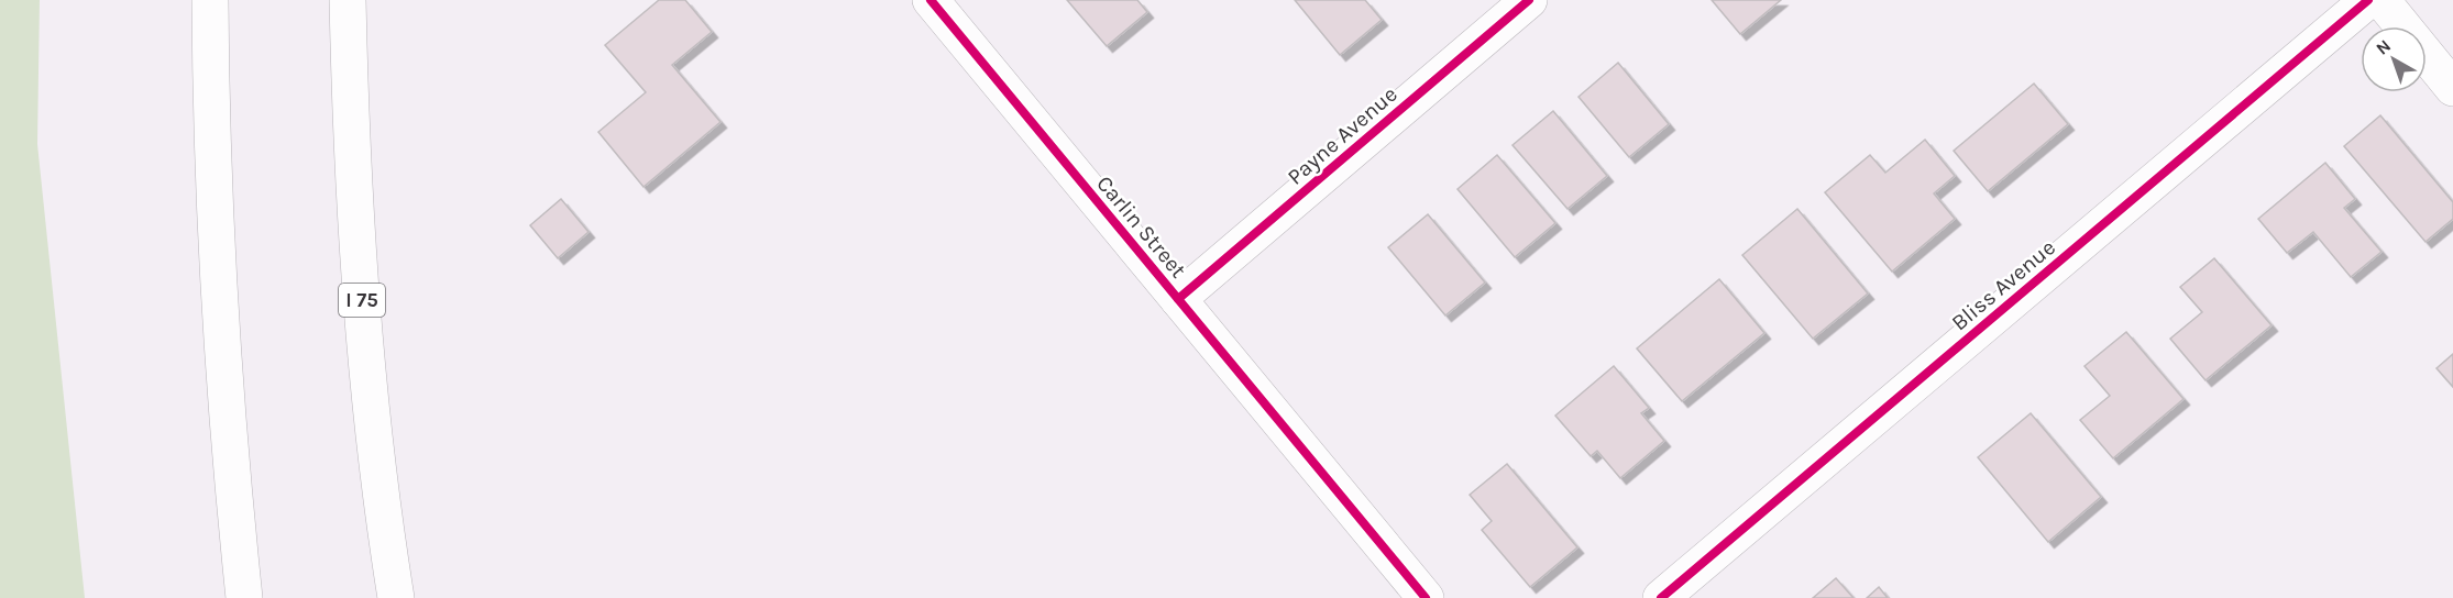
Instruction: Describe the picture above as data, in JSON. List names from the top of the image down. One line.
{"streets":{"main road":["Payne Avenue","Carlin Street","Bliss Avenue","I 75"]},"crossings":[["Payne Avenue","Carlin Street"]],"north":"top left"}
